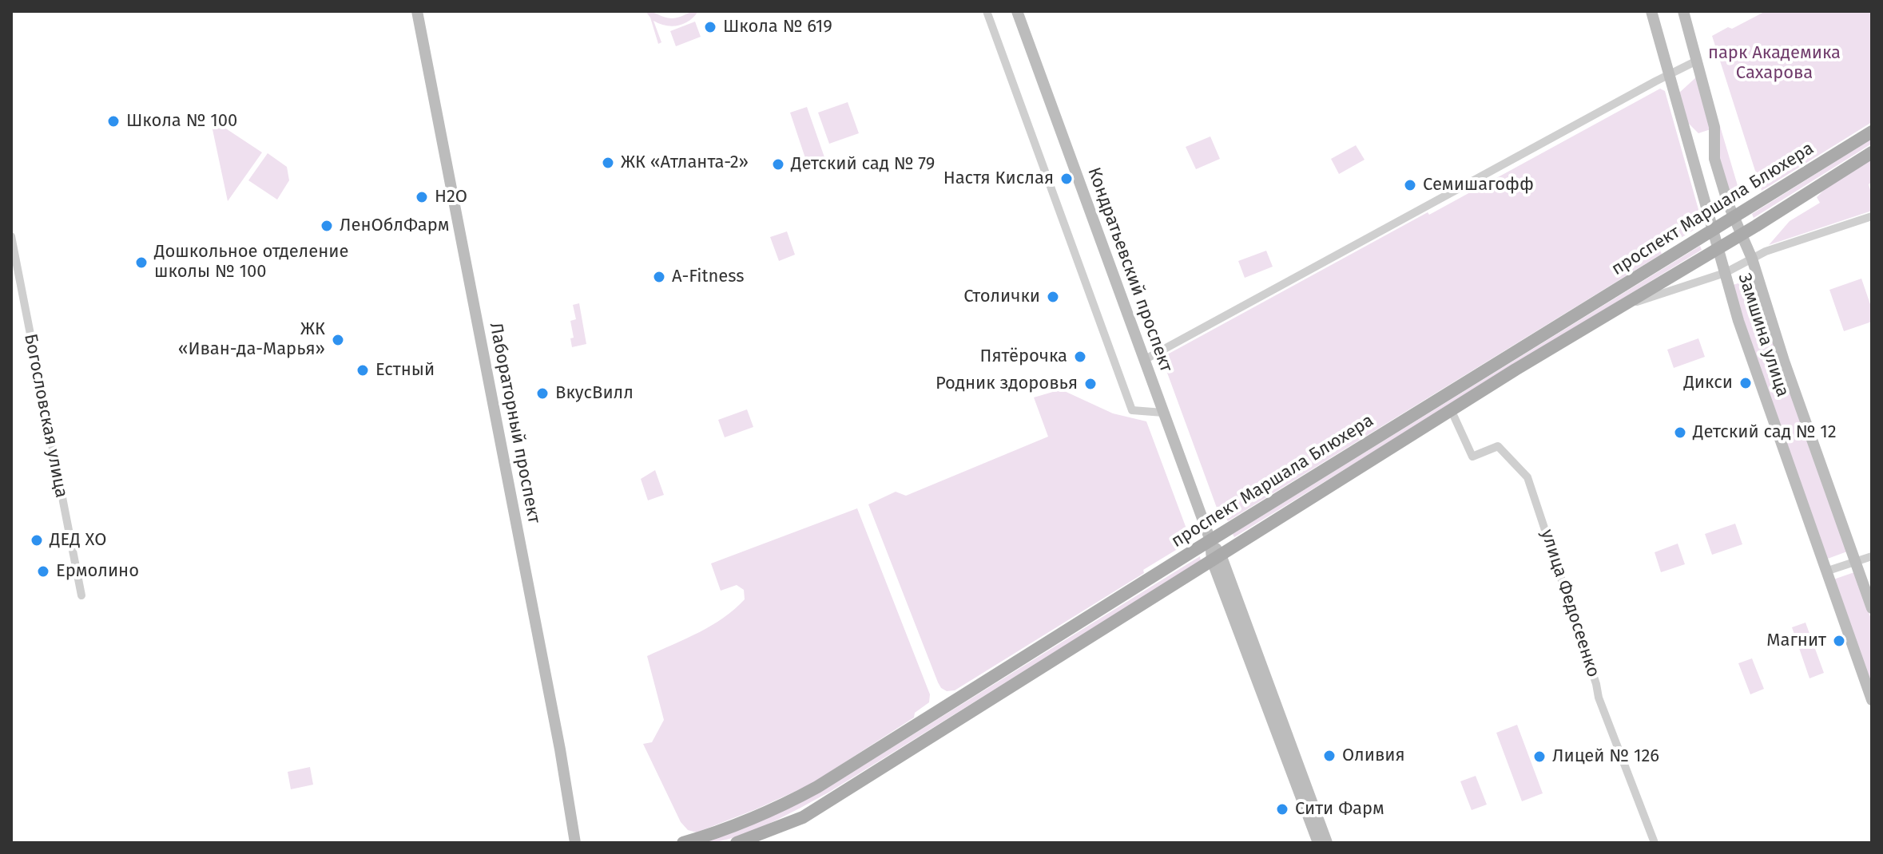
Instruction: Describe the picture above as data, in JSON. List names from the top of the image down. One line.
{"streets":{"main road":["проспект Маршала Блюхера"],"street":["Кондратьевский проспект","Замшина улица","Богословская улица","Лабораторный проспект","улица Федосеенко"]},"crossings":[["проспект Маршала Блюхера","Кондратьевский проспект"],["проспект Маршала Блюхера","Замшина улица"],["проспект Маршала Блюхера","улица Федосеенко"]],"parks":["парк Академика Сахарова"],"places":["Школа № 619","Школа № 100","ЖК «Атланта-2»","Детский сад № 79","Настя Кислая","Семишагофф","H2O","ЛенОблФарм","Дошкольное отделение школы № 100","A-Fitness","Столички","ЖК «Иван-да-Марья»","Пятёрочка","Естный","Дикси","Родник здоровья","ВкусВилл","Детский сад № 12","ДЕД ХО","Ермолино","Магнит","Оливия","Лицей № 126","Сити Фарм"]}
